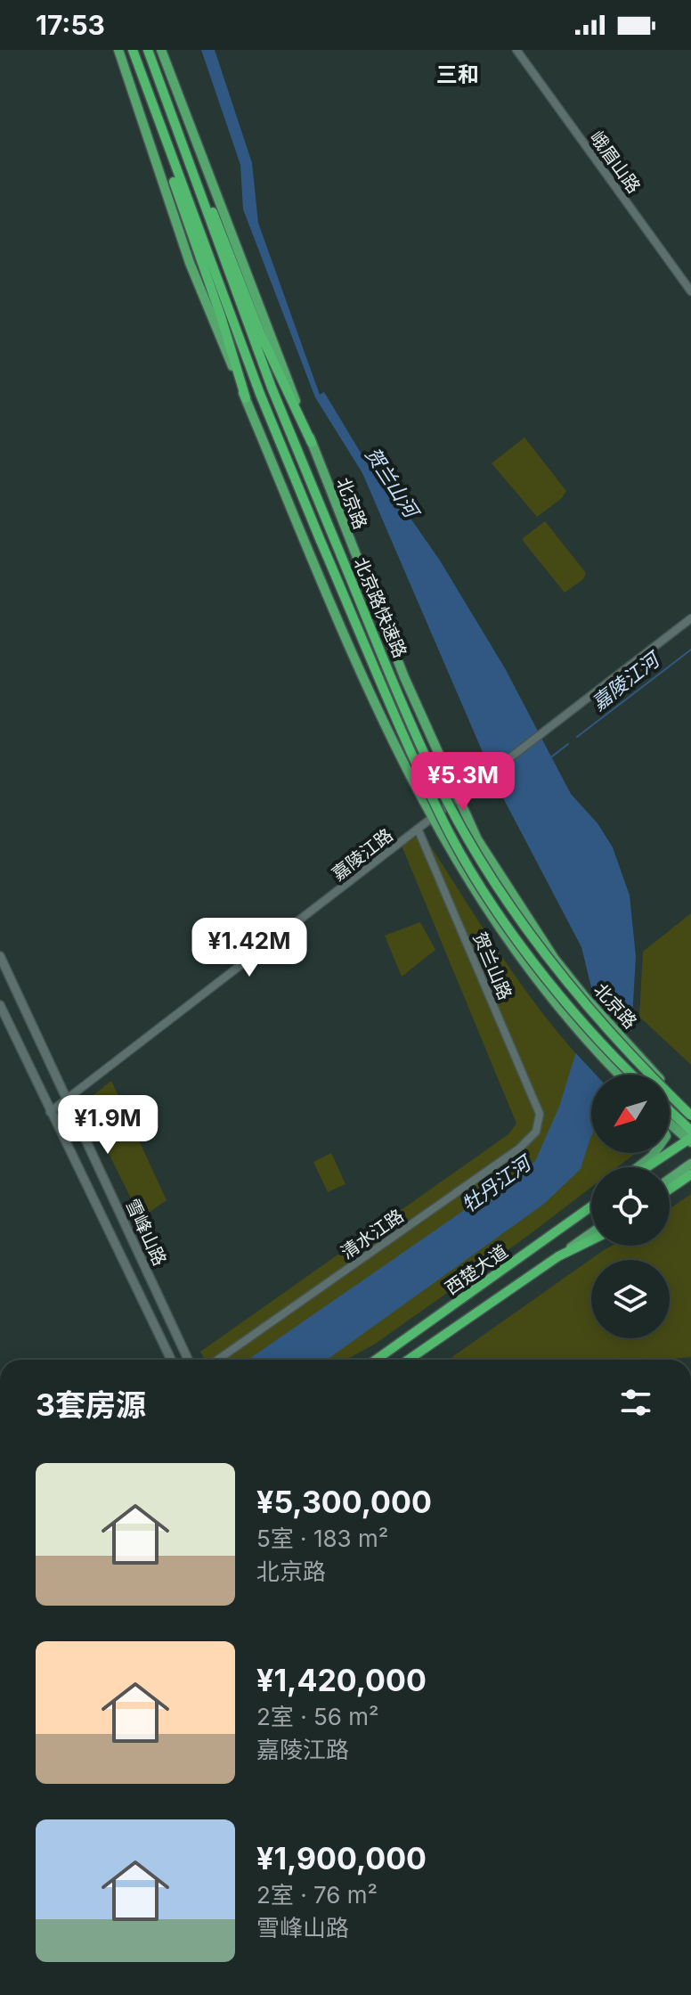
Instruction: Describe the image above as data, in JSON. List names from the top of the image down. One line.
{"streets":{"highway":["北京路快速路","西楚大道"],"main road":["北京路","雪峰山路"],"street":["峨眉山路","嘉陵江路","贺兰山路","清水江路"]},"crossings":[["北京路","嘉陵江路"],["嘉陵江路","贺兰山路"],["嘉陵江路","雪峰山路"],["贺兰山路","清水江路"]],"districts":["三和"],"water":["贺兰山河","嘉陵江河","牡丹江河"],"north":"bottom left","page":{"status":"17:53","price":["¥5.3M","¥1.42M","¥1.9M"],"heading":"3套房源","list":[{"name":"¥5,300,000","note":"5室 · 183 m² · 北京路"},{"name":"¥1,420,000","note":"2室 · 56 m² · 嘉陵江路"},{"name":"¥1,900,000","note":"2室 · 76 m² · 雪峰山路"}]}}
